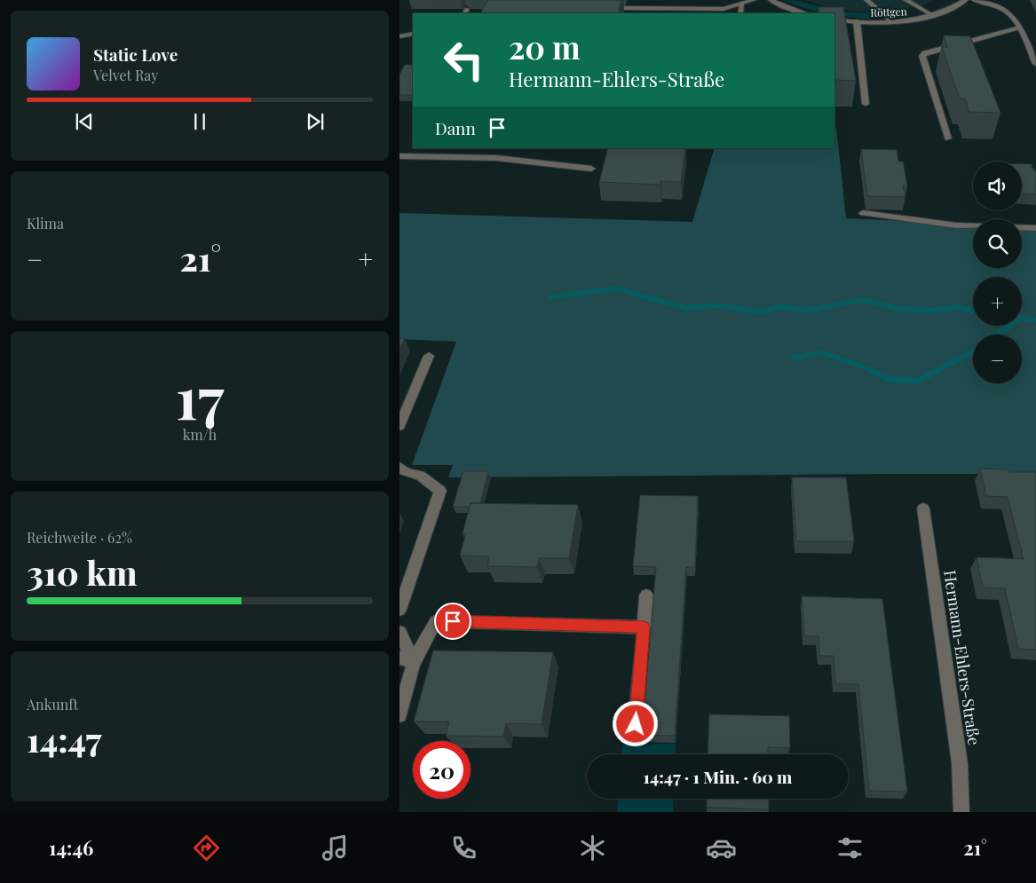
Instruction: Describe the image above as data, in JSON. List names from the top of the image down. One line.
{"streets":{"street":["Röttgen","Hermann-Ehlers-Straße"]},"page":{"turn":["20 m","Hermann-Ehlers-Straße"],"song":["Static Love","Velvet Ray"],"then":"Dann","map_buttons":["+","−"],"tile":["Klima",["17","km/h"],["Reichweite · 62%","310 km"],["Ankunft","14:47"]],"heat":["−","21°","+"],"limit":"20","trip":"14:47 · 1 Min. · 60 m","tabs":["14:46","21°"]}}
